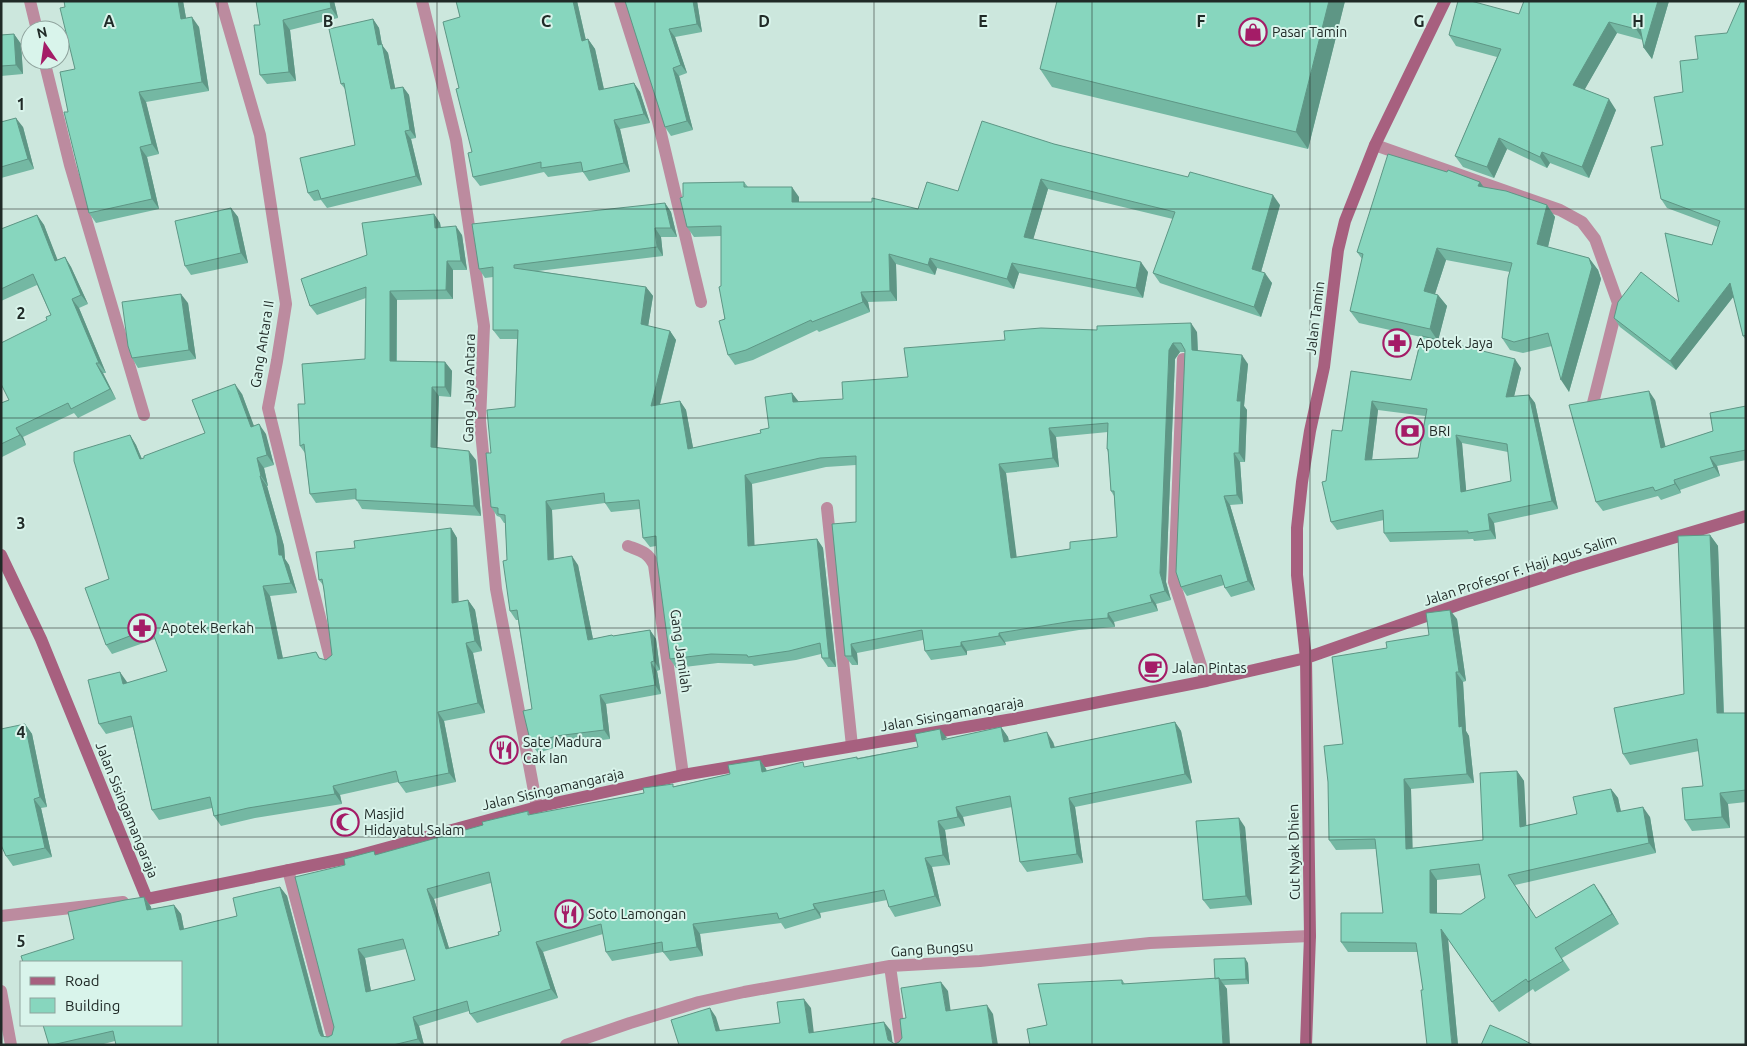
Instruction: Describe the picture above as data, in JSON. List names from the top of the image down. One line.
{"streets":{"main road":["Jalan Tamin","Jalan Profesor F. Haji Agus Salim","Jalan Sisingamangaraja","Cut Nyak Dhien"],"street":["Gang Antara II","Gang Jaya Antara","Gang Jamilah","Gang Bungsu"]},"crossings":[["Jalan Tamin","Jalan Profesor F. Haji Agus Salim"],["Jalan Tamin","Jalan Sisingamangaraja"],["Jalan Tamin","Cut Nyak Dhien"],["Gang Jaya Antara","Jalan Sisingamangaraja"],["Jalan Profesor F. Haji Agus Salim","Jalan Sisingamangaraja"],["Jalan Profesor F. Haji Agus Salim","Cut Nyak Dhien"],["Gang Jamilah","Jalan Sisingamangaraja"],["Jalan Sisingamangaraja","Cut Nyak Dhien"],["Cut Nyak Dhien","Gang Bungsu"]],"places":{"shop":["Pasar Tamin"],"pharmacy":["Apotek Jaya","Apotek Berkah"],"bank":["BRI"],"cafe":["Jalan Pintas"],"restaurant":["Sate Madura Cak Ian","Soto Lamongan"],"mosque":["Masjid Hidayatul Salam"]},"legend":["Road","Building"],"north":"top","grid":{"columns":["A","B","C","D","E","F","G","H"],"rows":["1","2","3","4","5"]}}
